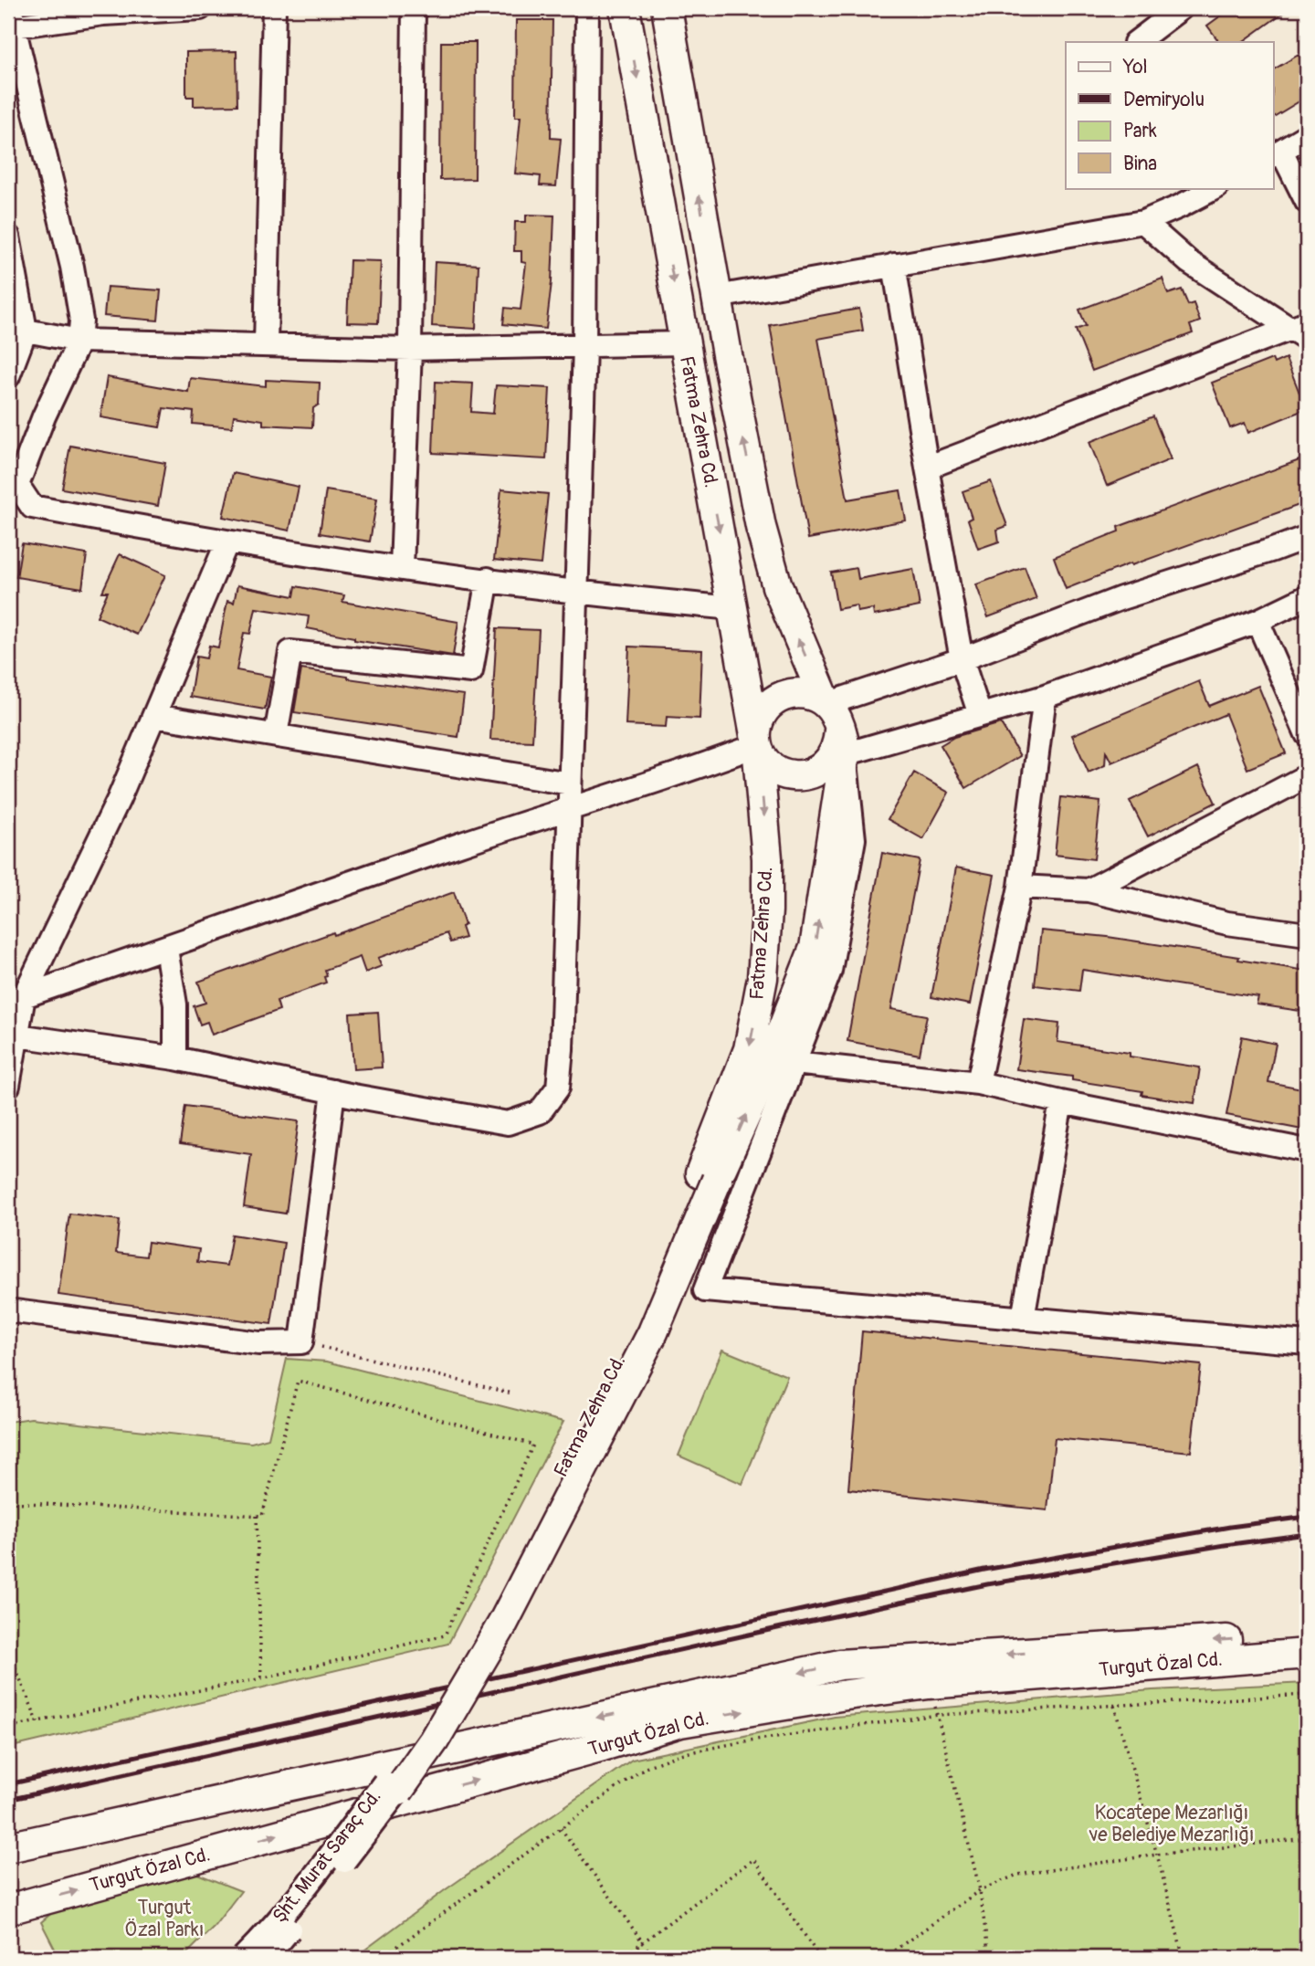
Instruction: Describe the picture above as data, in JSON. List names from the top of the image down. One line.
{"streets":{"main road":["Fatma Zehra Cd.","Turgut Özal Cd."],"street":["Şht. Murat Saraç Cd."]},"crossings":[["Fatma Zehra Cd.","Şht. Murat Saraç Cd."]],"parks":["Kocatepe Mezarlığı ve Belediye Mezarlığı","Turgut Özal Parkı"],"legend":["Yol","Demiryolu","Park","Bina"]}
